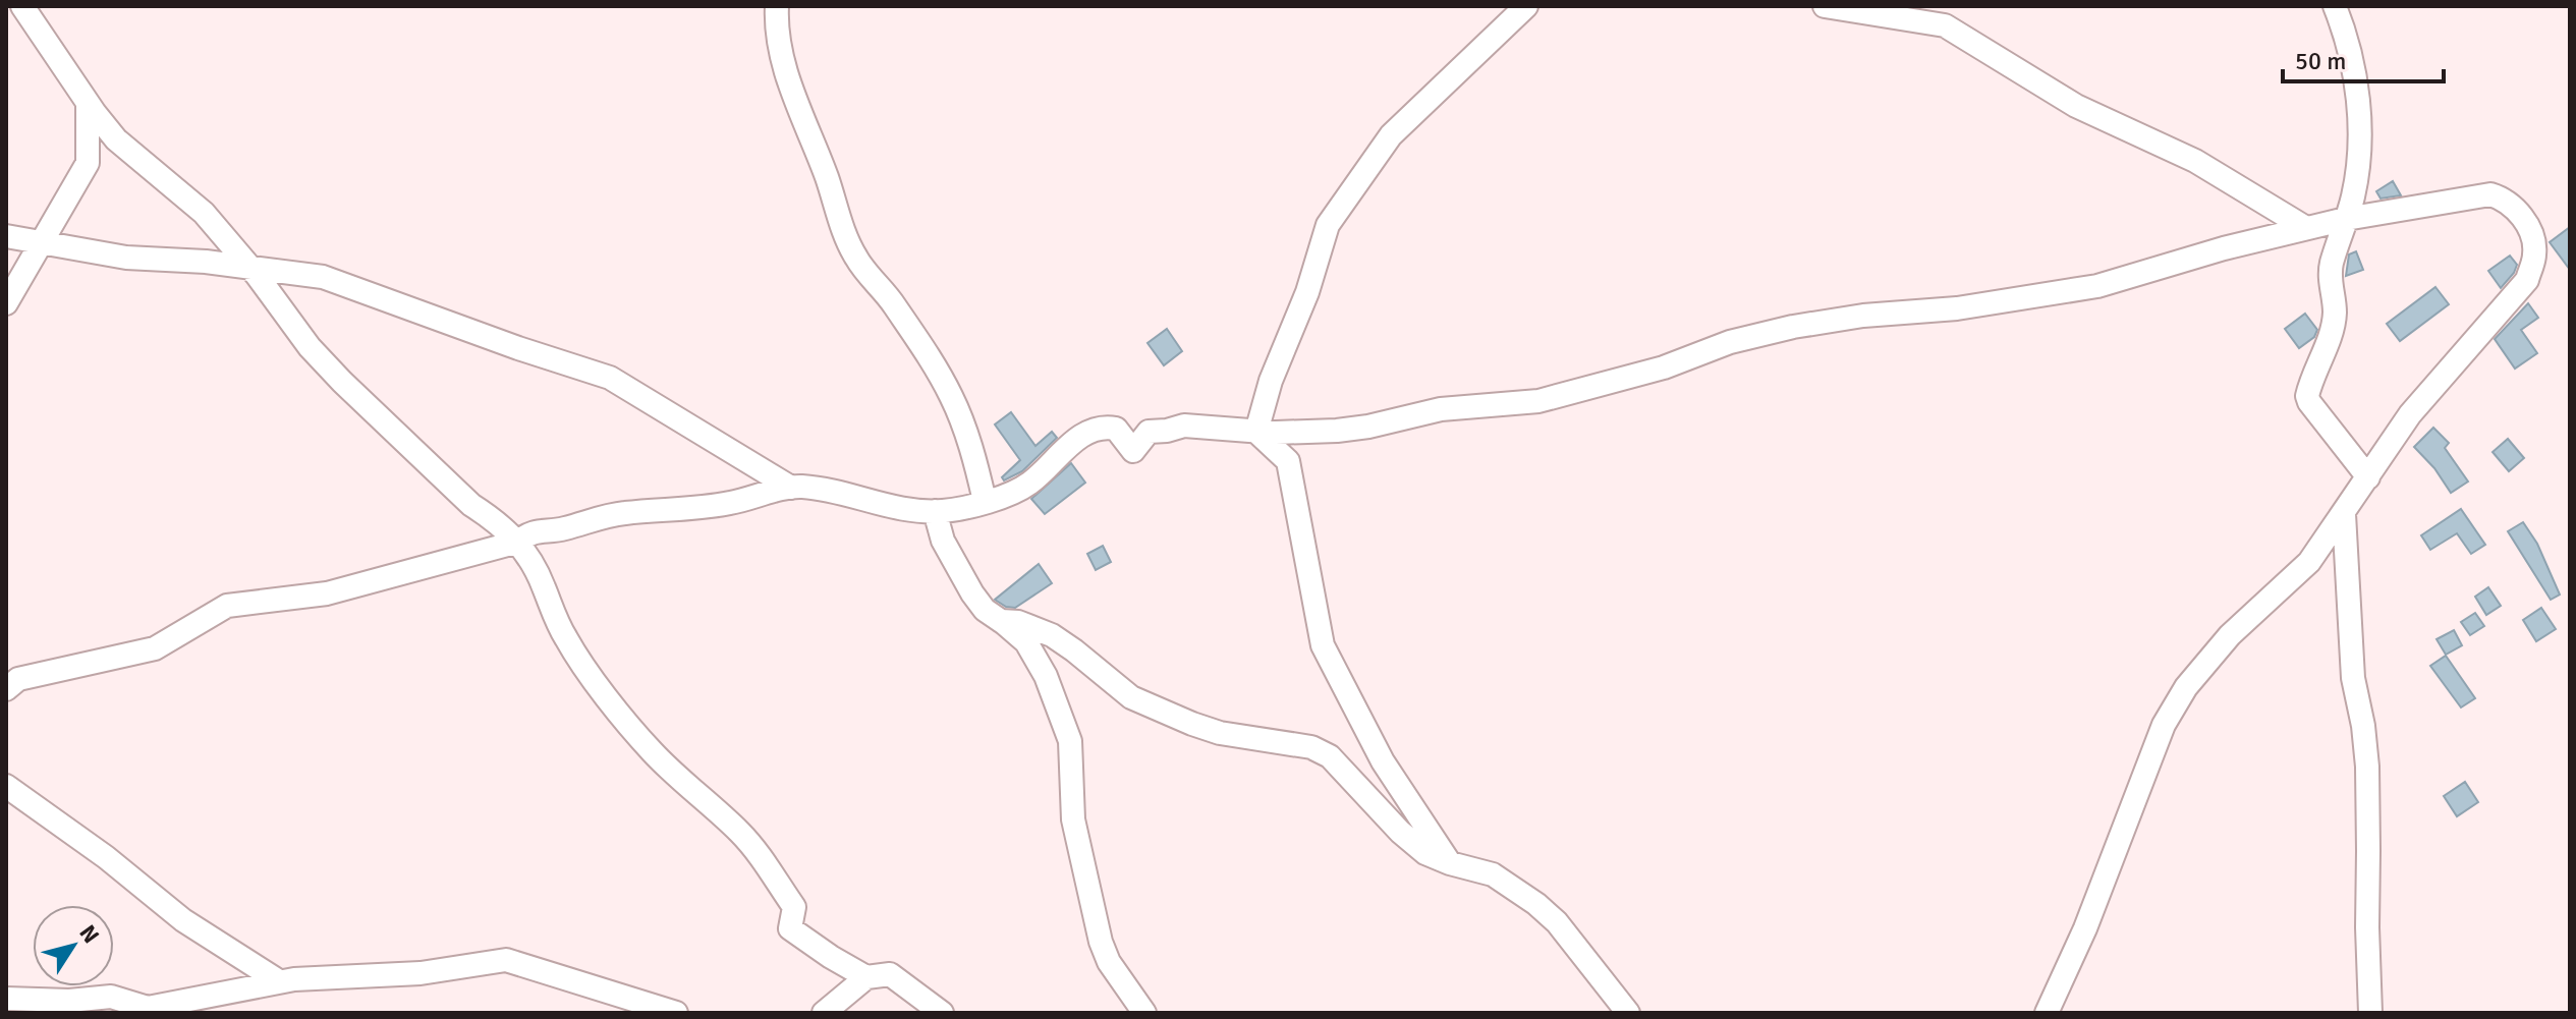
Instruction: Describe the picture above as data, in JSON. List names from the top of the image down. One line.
{"scale_bar":"50 m","north":"top right"}
